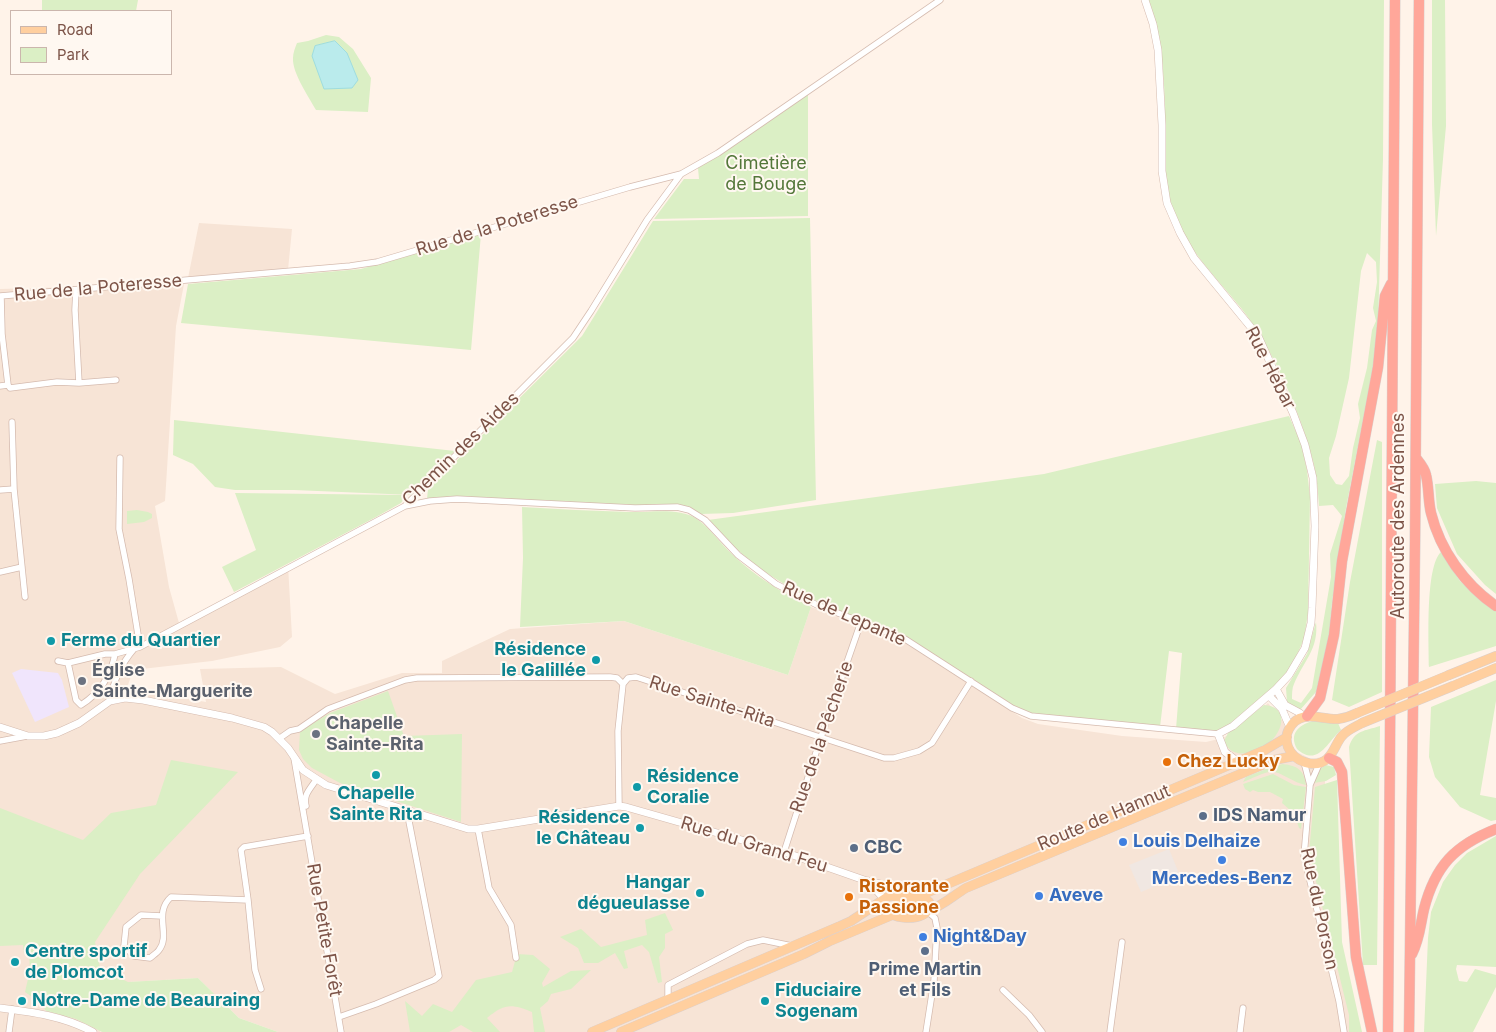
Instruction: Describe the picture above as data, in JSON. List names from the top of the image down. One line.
{"streets":{"highway":["Autoroute des Ardennes"],"main road":["Route de Hannut"],"street":["Rue de la Poteresse","Rue Hébar","Chemin des Aides","Rue de Lepante","Rue Sainte-Rita","Rue de la Pêcherie","Rue du Grand Feu","Rue du Porson","Rue Petite Forêt"]},"crossings":[["Rue de la Poteresse","Chemin des Aides"],["Chemin des Aides","Rue de Lepante"],["Chemin des Aides","Rue du Grand Feu"],["Rue de Lepante","Rue Sainte-Rita"],["Rue de Lepante","Rue de la Pêcherie"],["Rue Sainte-Rita","Rue de la Pêcherie"],["Rue Sainte-Rita","Rue du Grand Feu"],["Rue de la Pêcherie","Rue du Grand Feu"],["Route de Hannut","Rue du Grand Feu"],["Rue du Grand Feu","Rue Petite Forêt"]],"parks":["Cimetière de Bouge"],"places":["Ferme du Quartier","Résidence le Galillée","Église Sainte-Marguerite","Chapelle Sainte-Rita","Chez Lucky","Chapelle Sainte Rita","Résidence Coralie","IDS Namur","Résidence le Château","Louis Delhaize","CBC","Mercedes-Benz","Hangar dégueulasse","Aveve","Ristorante Passione","Night&Day","Prime Martin et Fils","Centre sportif de Plomcot","Notre-Dame de Beauraing","Fiduciaire Sogenam"],"legend":["Road","Park"]}
